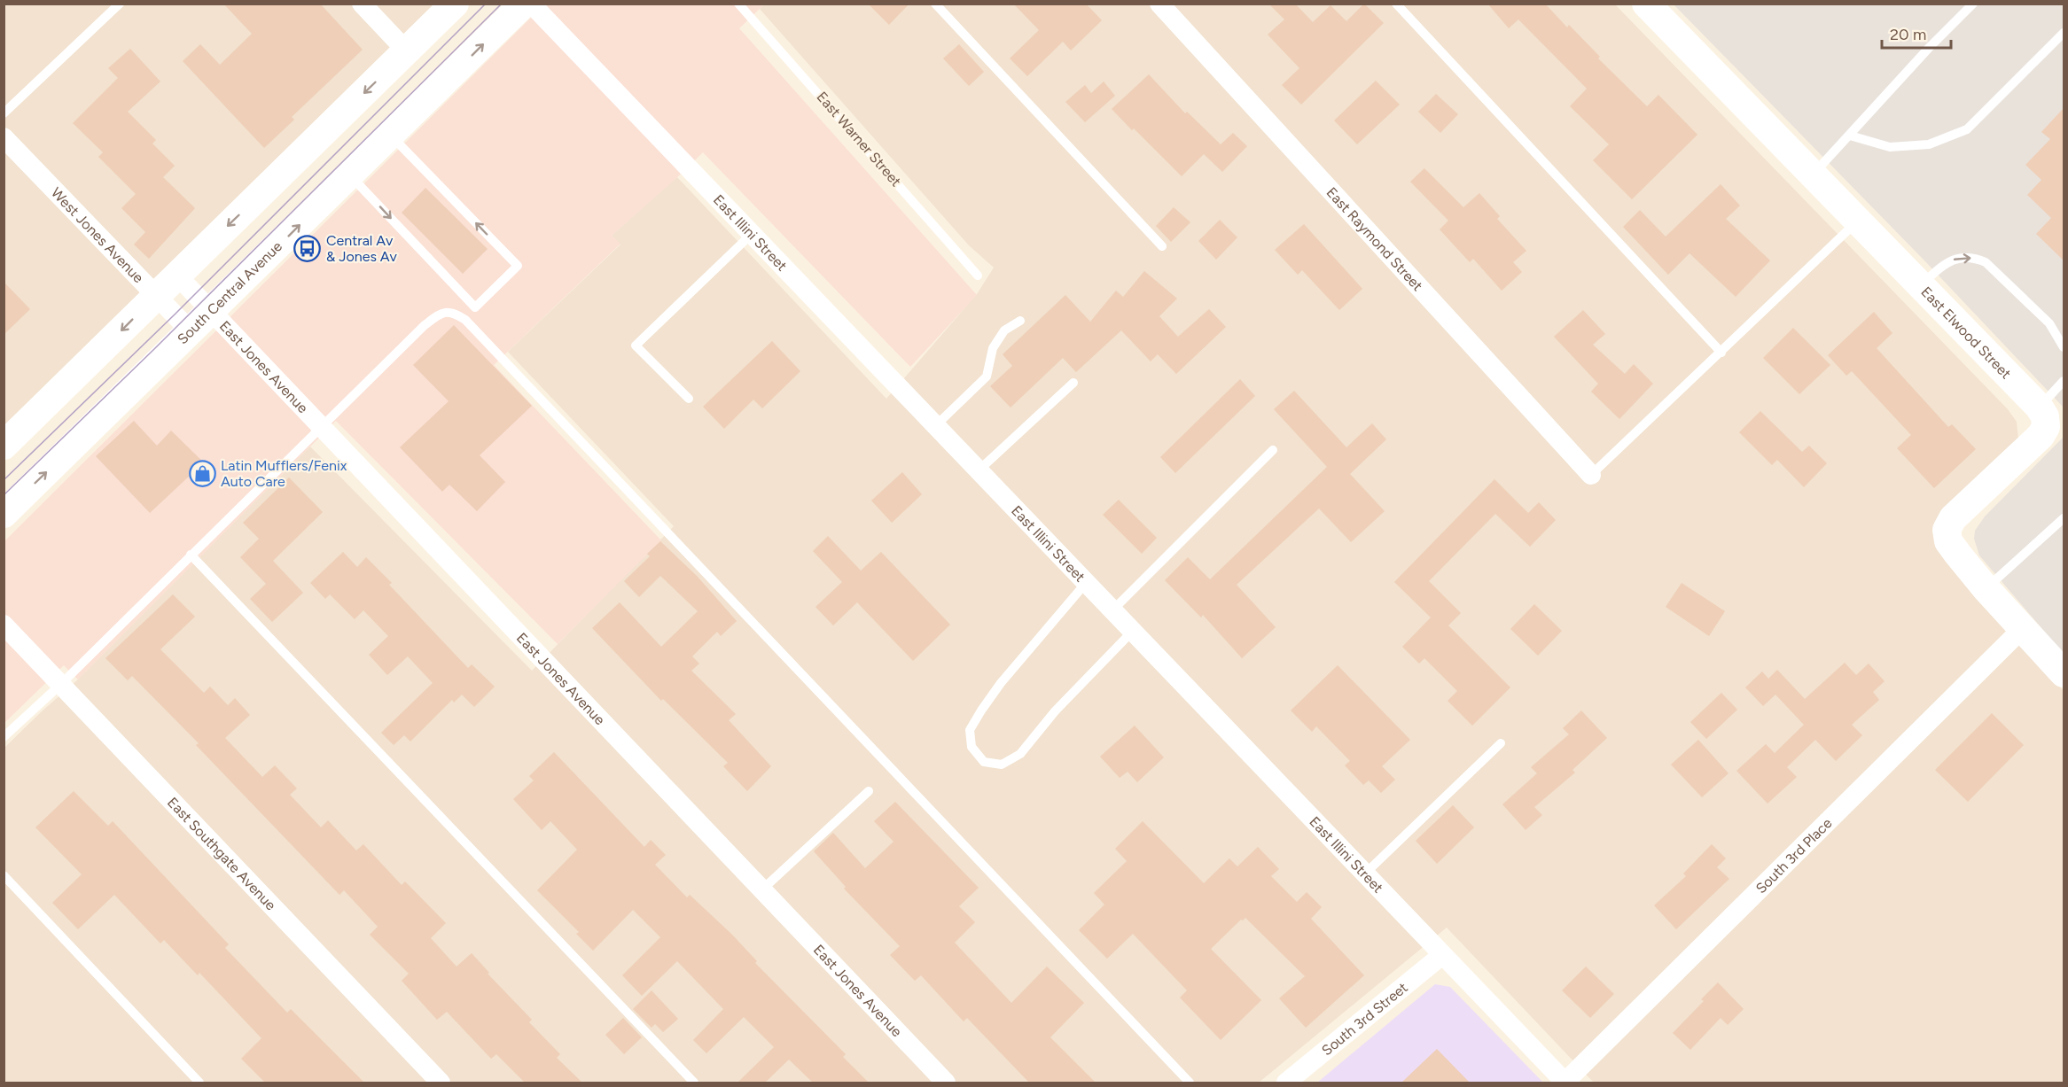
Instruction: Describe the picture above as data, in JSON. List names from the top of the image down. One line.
{"streets":{"main road":["South Central Avenue","East Elwood Street"],"street":["East Illini Street","West Jones Avenue","East Raymond Street","East Jones Avenue","East Southgate Avenue","South 3rd Place","South 3rd Street"],"lane":["East Warner Street"]},"crossings":[["East Illini Street","South 3rd Place"],["East Illini Street","South 3rd Street"],["West Jones Avenue","South Central Avenue"],["South Central Avenue","East Jones Avenue"]],"places":{"bus stop":["Central Av & Jones Av"],"shop":["Latin Mufflers/Fenix Auto Care"]},"scale_bar":"20 m"}
